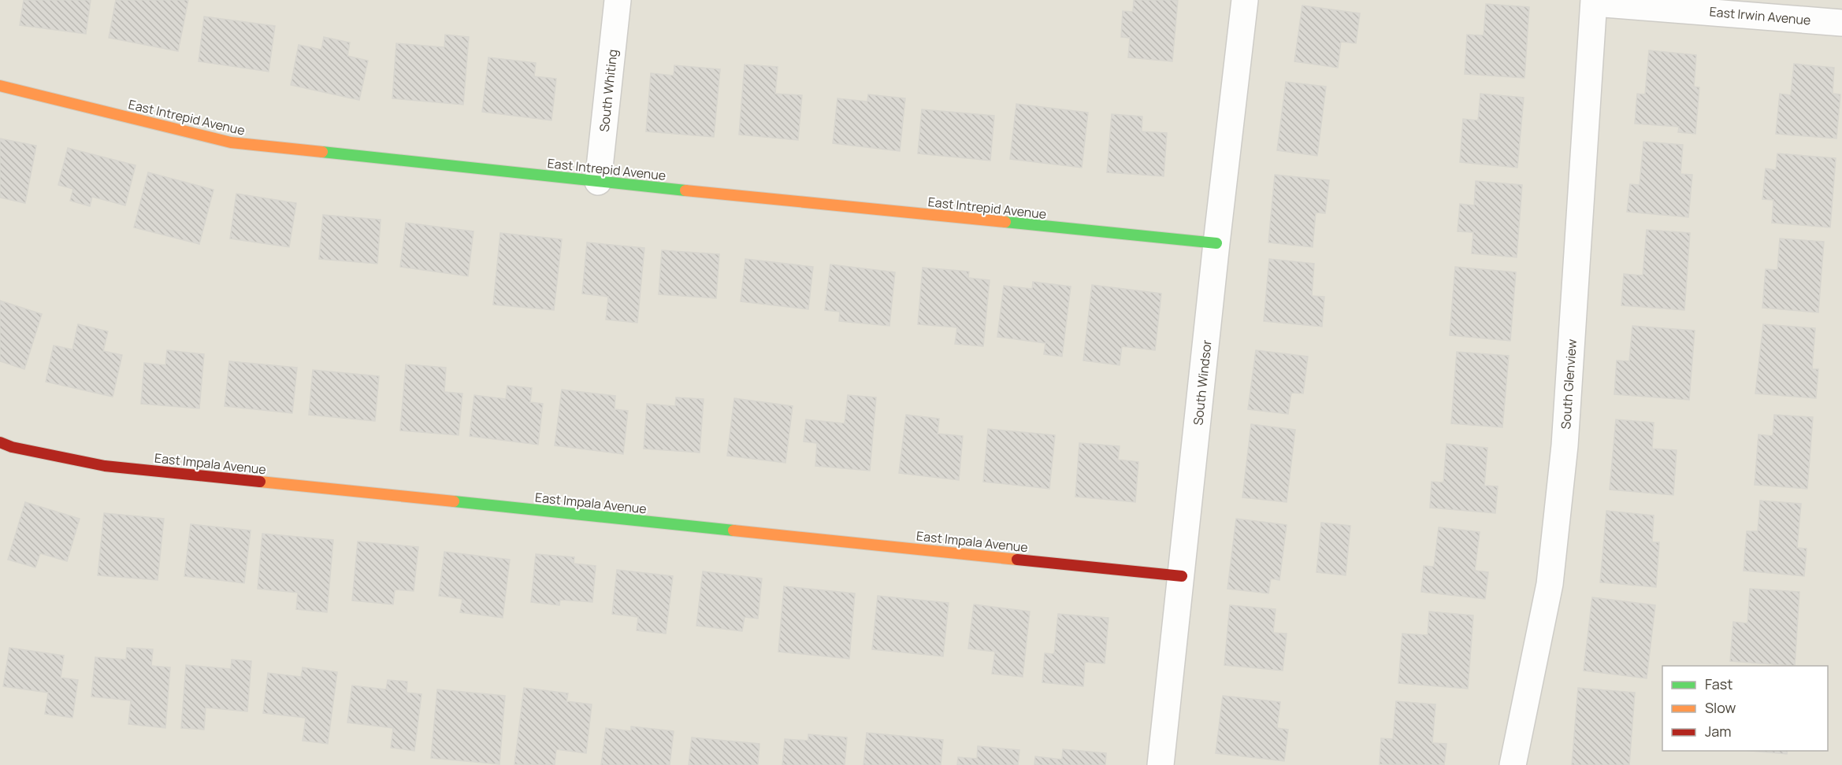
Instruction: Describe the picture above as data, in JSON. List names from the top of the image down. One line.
{"streets":{"street":["East Irwin Avenue","South Whiting","East Intrepid Avenue","South Windsor","South Glenview","East Impala Avenue"]},"crossings":[["East Irwin Avenue","South Glenview"],["South Whiting","East Intrepid Avenue"],["East Intrepid Avenue","South Windsor"],["South Windsor","East Impala Avenue"]],"legend":["Fast","Slow","Jam"]}
